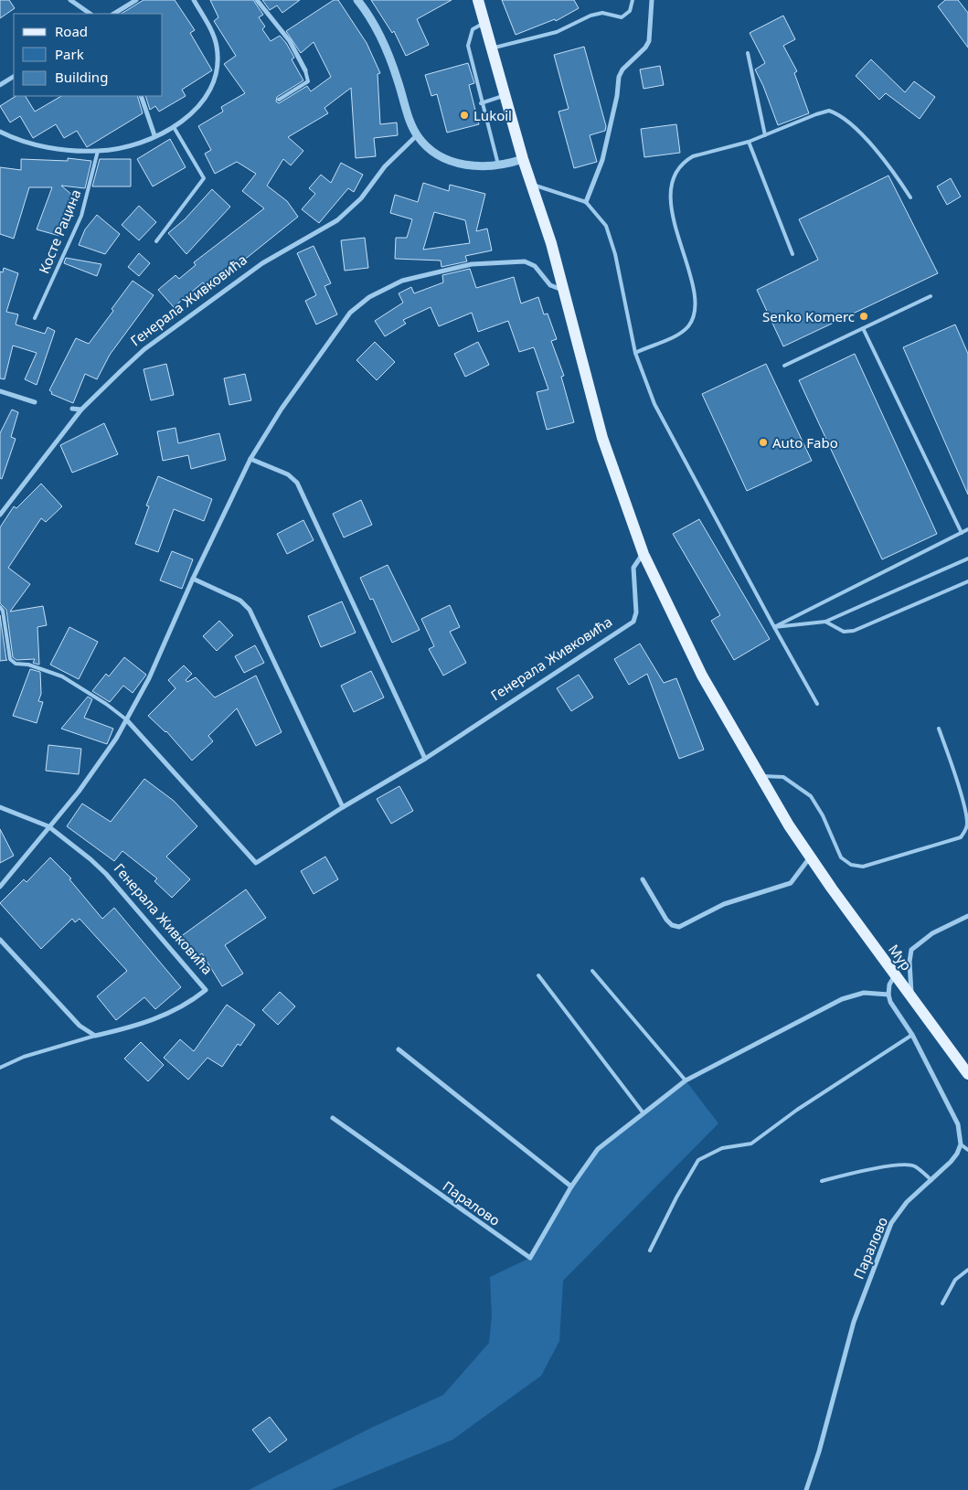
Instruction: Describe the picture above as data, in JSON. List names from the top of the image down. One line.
{"streets":{"main road":["Мур"],"street":["Генерала Живковића","Паралово"],"lane":["Косте Рацина"]},"places":["Lukoil","Senko Komerc","Auto Fabo"],"legend":["Road","Park","Building"]}
